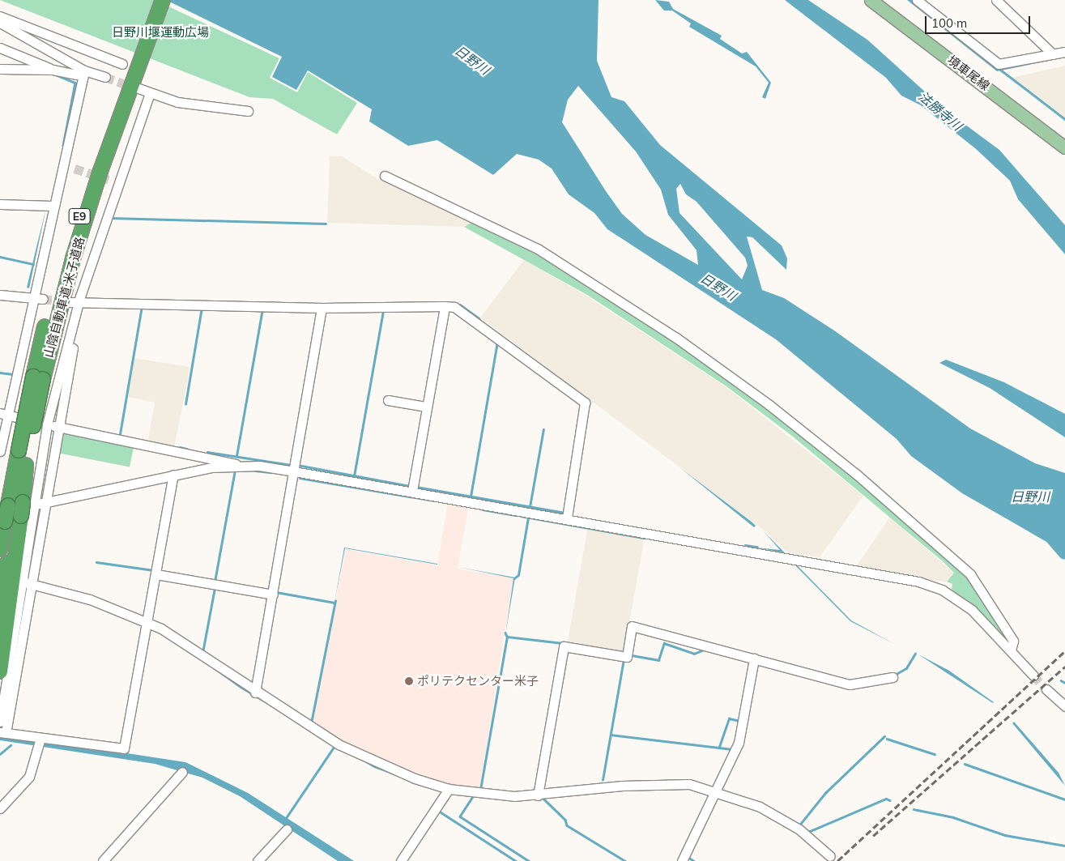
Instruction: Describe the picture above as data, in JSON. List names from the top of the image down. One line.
{"streets":{"highway":["E9","山陰自動車道;米子道路"],"main road":["境車尾線"]},"water":["日野川","法勝寺川"],"parks":["日野川堰運動広場"],"places":["ポリテクセンター米子"],"scale_bar":"100 m"}
